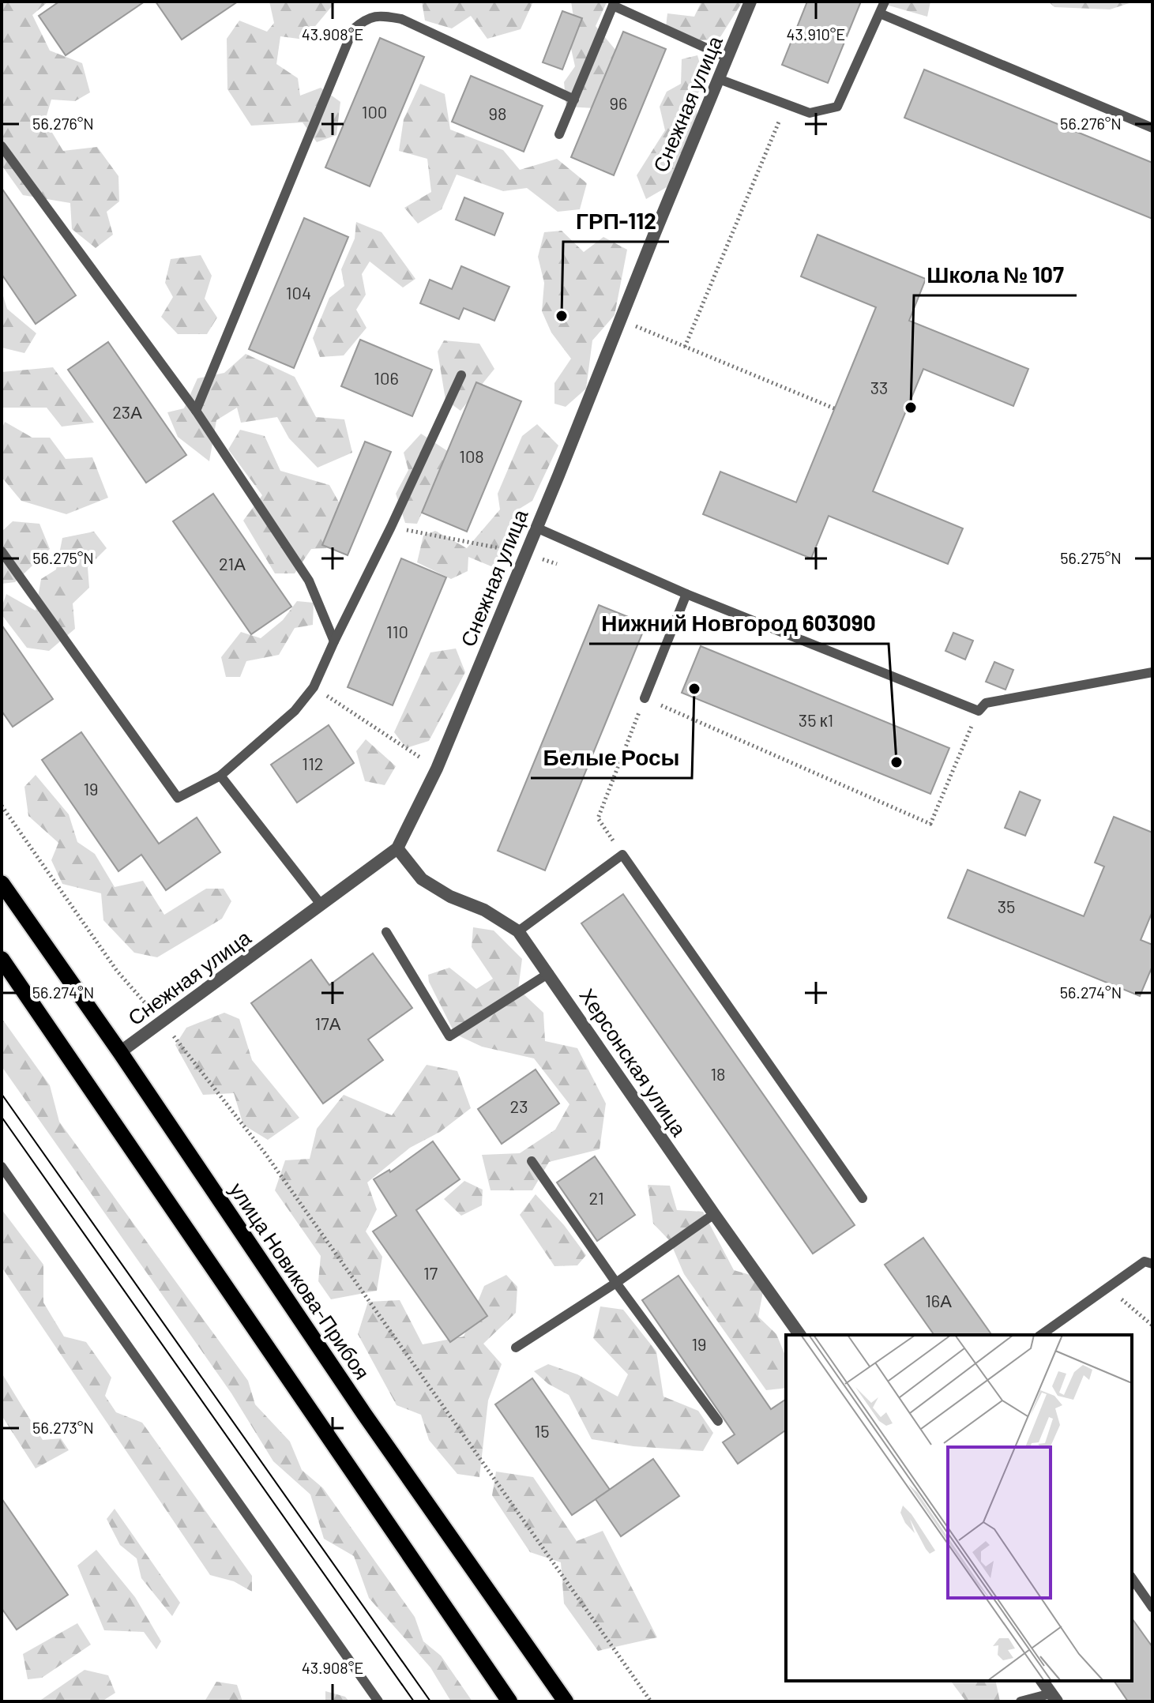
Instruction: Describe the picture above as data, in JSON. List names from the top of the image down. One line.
{"streets":{"main road":["улица Новикова-Прибоя"],"street":["Снежная улица","Херсонская улица"]},"crossings":[["Снежная улица","Херсонская улица"],["Снежная улица","улица Новикова-Прибоя"]],"places":["ГРП-112","Школа № 107","Белые Росы","Нижний Новгород 603090"],"house_numbers":["96","100","98","104","106","33","23А","108","21А","110","35 к1","112","19","35","17А","18","23","21","17","16А","19","15"],"coordinates":["43.908°E","43.910°E","56.276°N","56.275°N","56.274°N","56.273°N"]}
